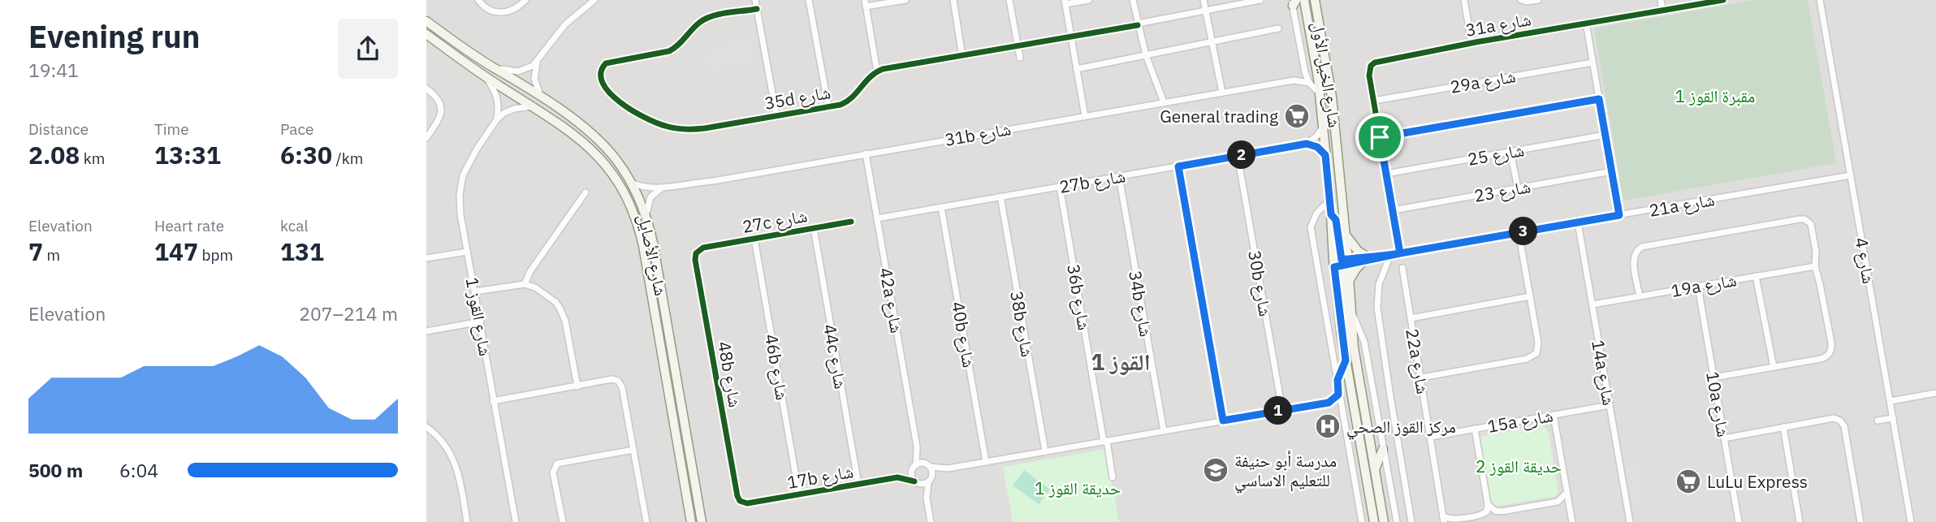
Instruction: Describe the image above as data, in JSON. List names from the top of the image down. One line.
{"streets":{"main road":["شارع الخيل الأول","شارع الأصايل"],"street":["31a شارع","29a شارع","35d شارع","31b شارع","شارع 25","27b شارع","شارع 23","21a شارع","27c شارع","شارع 4","30b شارع","19a شارع","36b شارع","42a شارع","34b شارع","شارع القوز 1","38b شارع","40b شارع","44c شارع","22a شارع","46b شارع","14a شارع","48b شارع","10a شارع","15a شارع","17b شارع"]},"crossings":[["31a شارع","29a شارع"],["شارع الخيل الأول","21a شارع"],["31b شارع","شارع الأصايل"],["31b شارع","42a شارع"],["27b شارع","30b شارع"],["27b شارع","36b شارع"],["27b شارع","42a شارع"],["27b شارع","34b شارع"],["27b شارع","38b شارع"],["27b شارع","40b شارع"],["21a شارع","شارع 4"],["21a شارع","14a شارع"],["27c شارع","44c شارع"],["27c شارع","46b شارع"],["27c شارع","48b شارع"],["19a شارع","14a شارع"],["19a شارع","10a شارع"],["42a شارع","17b شارع"],["44c شارع","17b شارع"],["22a شارع","15a شارع"],["46b شارع","17b شارع"],["14a شارع","15a شارع"],["48b شارع","17b شارع"]],"districts":["القوز 1"],"parks":["مقبرة القوز 1","حديقة القوز 2","حديقة القوز 1"],"places":{"supermarket":["General trading","LuLu Express"],"hospital":["مركز القوز الصحي"],"school or university":["مدرسة أبو حنيفة للتعليم الاساسي"]},"page":{"heading":["Evening run","19:41"],"stats":[["Distance","2.08 km"],["Time","13:31"],["Pace","6:30 /km"],["Elevation","7 m"],["Heart rate","147 bpm"],["kcal","131"]],"pins":["2","3","1"],"chart":["Elevation","207–214 m"],"list":[{"name":"500 m","note":"6:04"}]}}
